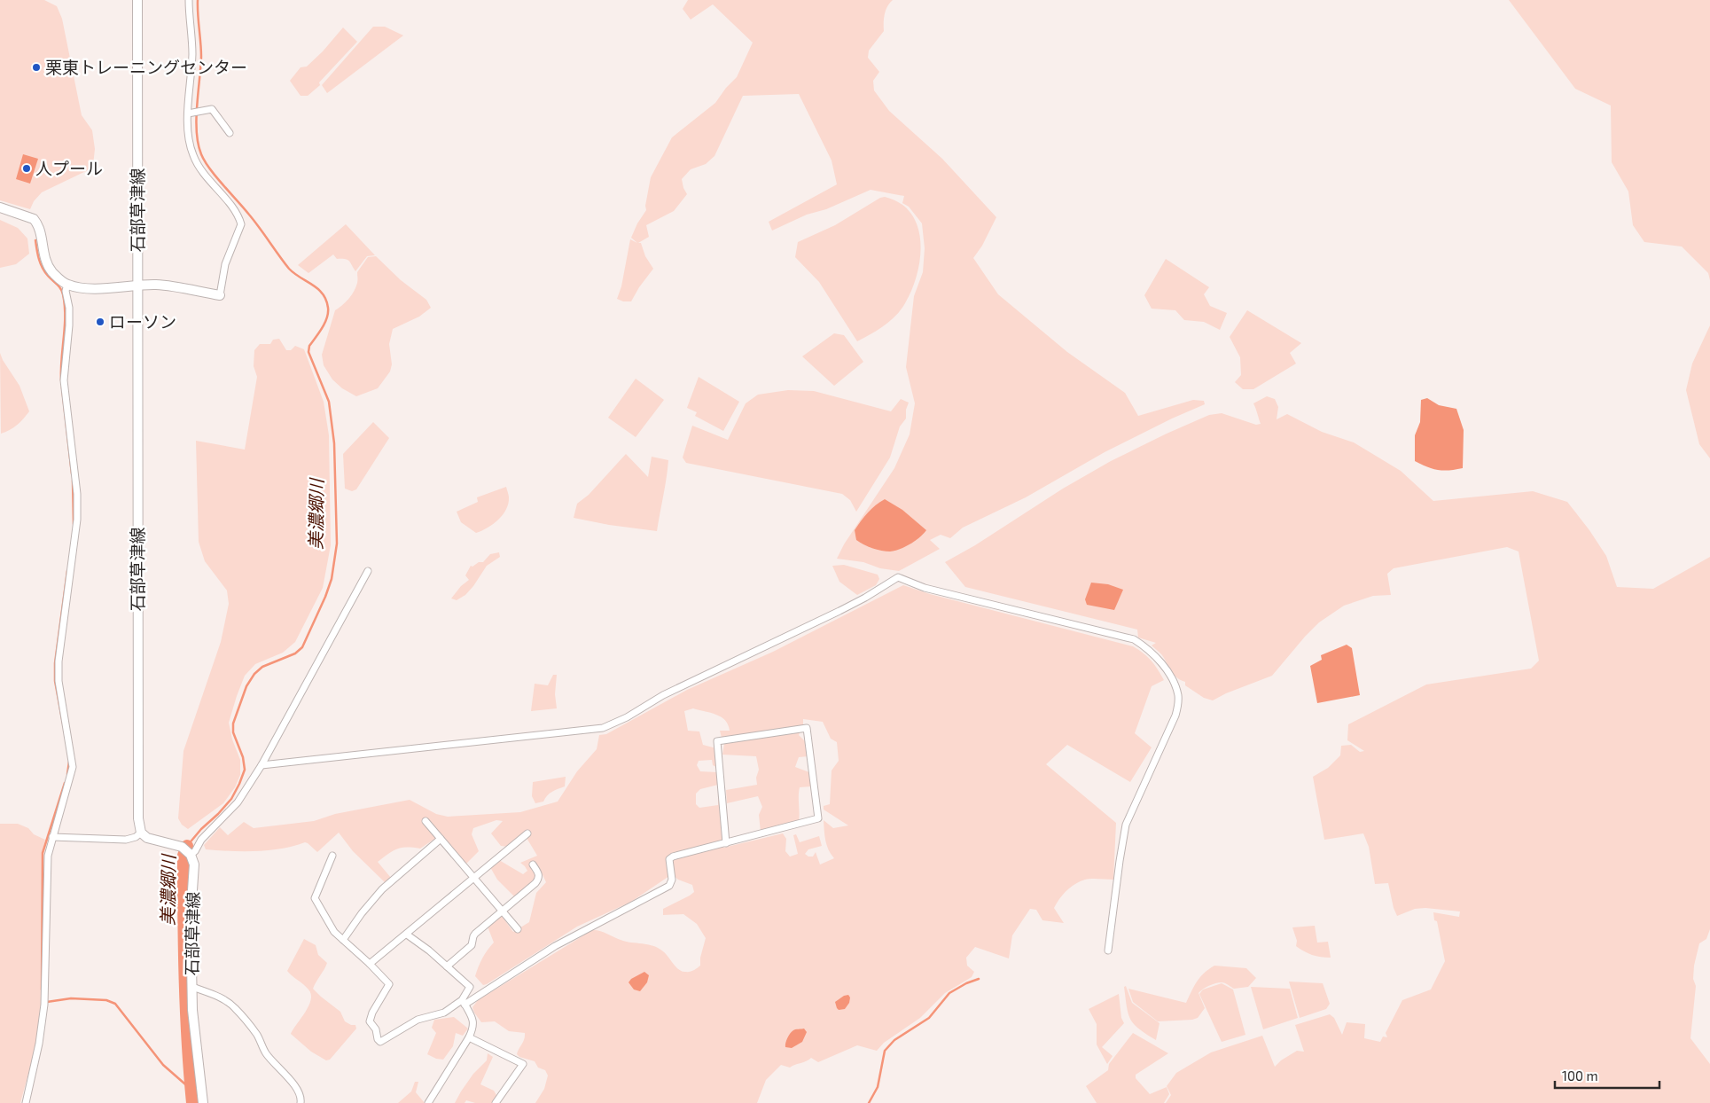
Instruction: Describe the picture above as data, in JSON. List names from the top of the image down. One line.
{"streets":{"main road":["石部草津線"]},"water":["美濃郷川"],"places":["栗東トレーニングセンター","人プール","ローソン"],"scale_bar":"100 m"}
